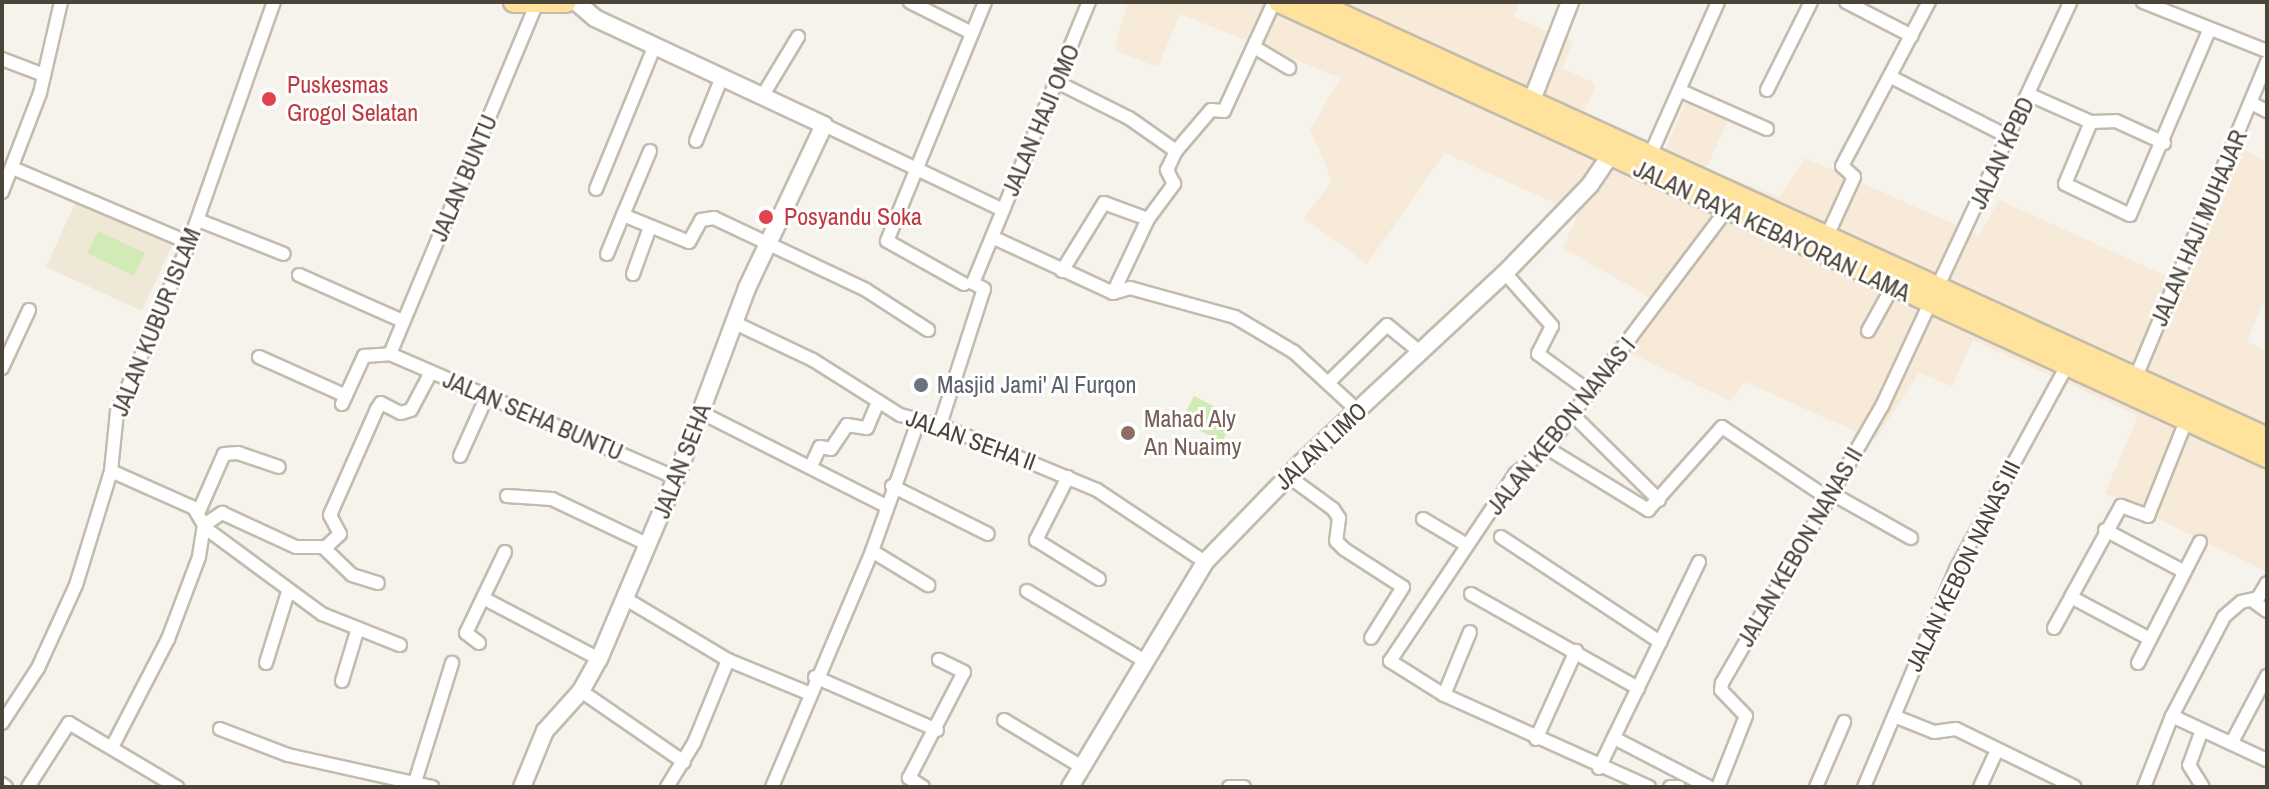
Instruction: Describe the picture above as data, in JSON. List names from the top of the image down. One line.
{"streets":{"main road":["JALAN RAYA KEBAYORAN LAMA"],"street":["JALAN HAJI OMO","JALAN KPBD","JALAN BUNTU","JALAN HAJI MUHAJAR","JALAN KUBUR ISLAM","JALAN SEHA BUNTU","JALAN KEBON NANAS I","JALAN SEHA II","JALAN LIMO","JALAN SEHA","JALAN KEBON NANAS II","JALAN KEBON NANAS III"]},"crossings":[["JALAN HAJI OMO","JALAN SEHA II"],["JALAN KPBD","JALAN RAYA KEBAYORAN LAMA"],["JALAN KPBD","JALAN KEBON NANAS II"],["JALAN BUNTU","JALAN SEHA BUNTU"],["JALAN HAJI MUHAJAR","JALAN RAYA KEBAYORAN LAMA"],["JALAN RAYA KEBAYORAN LAMA","JALAN KEBON NANAS I"],["JALAN RAYA KEBAYORAN LAMA","JALAN LIMO"],["JALAN RAYA KEBAYORAN LAMA","JALAN KEBON NANAS II"],["JALAN RAYA KEBAYORAN LAMA","JALAN KEBON NANAS III"],["JALAN SEHA BUNTU","JALAN SEHA"],["JALAN SEHA II","JALAN LIMO"],["JALAN SEHA II","JALAN SEHA"]],"places":["Puskesmas Grogol Selatan","Posyandu Soka","Masjid Jami' Al Furqon","Mahad Aly An Nuaimy"]}
